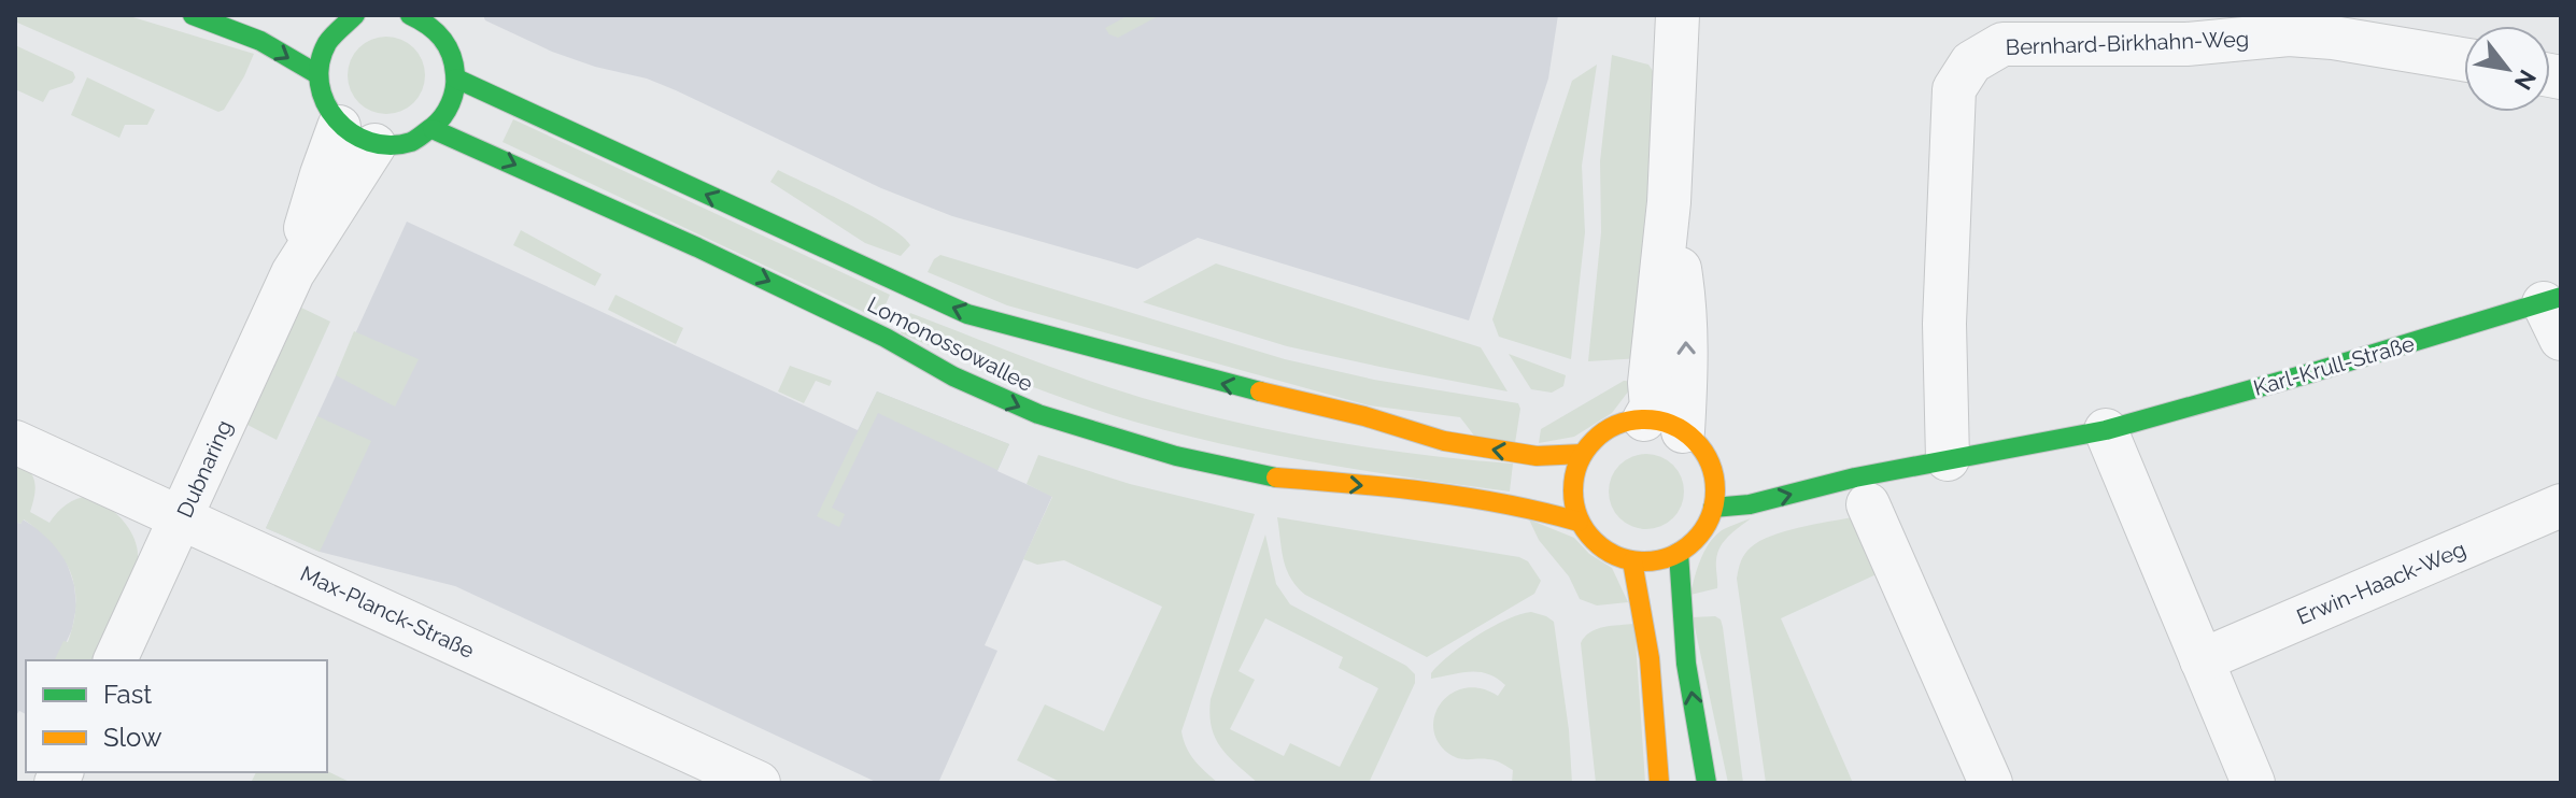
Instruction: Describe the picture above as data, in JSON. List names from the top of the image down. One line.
{"streets":{"street":["Bernhard-Birkhahn-Weg","Lomonossowallee","Karl-Krull-Straße","Dubnaring","Erwin-Haack-Weg","Max-Planck-Straße"]},"crossings":[["Bernhard-Birkhahn-Weg","Karl-Krull-Straße"],["Lomonossowallee","Karl-Krull-Straße"],["Dubnaring","Max-Planck-Straße"]],"legend":["Fast","Slow"],"north":"bottom right"}
